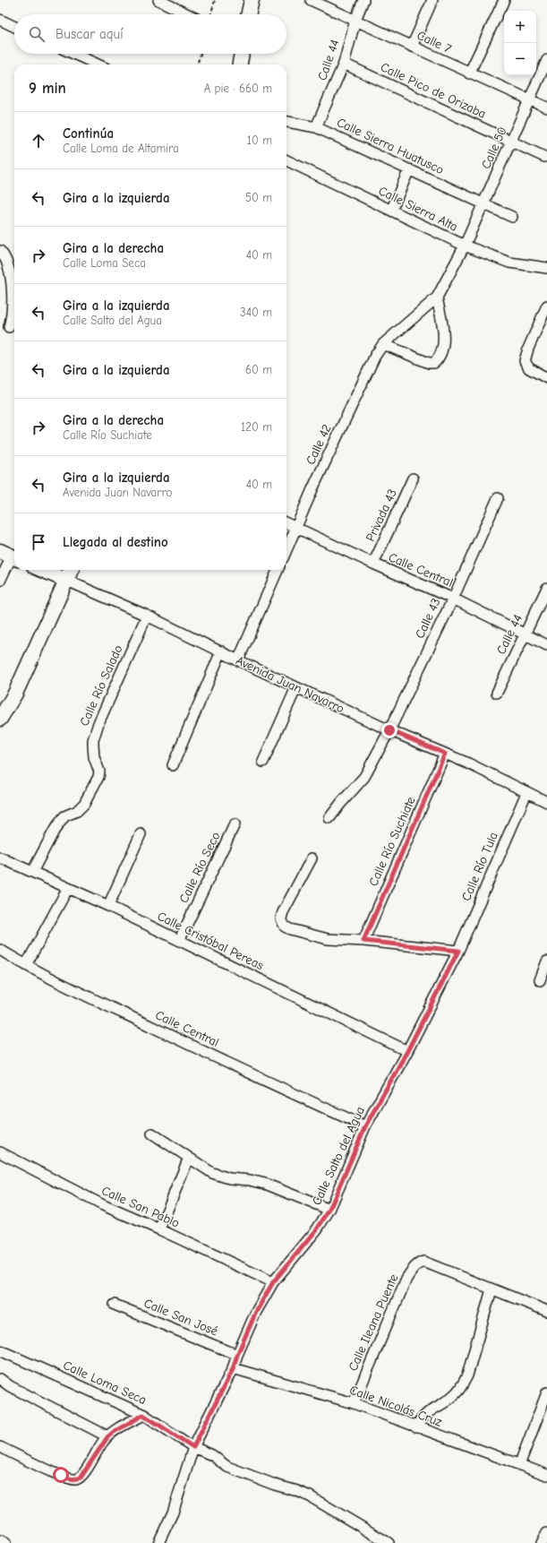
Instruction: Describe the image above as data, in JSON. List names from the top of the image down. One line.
{"streets":{"main road":["Avenida Juan Navarro"],"street":["Calle 7","Calle 44","Calle Pico de Orizaba","Calle Sierra Huatusco","Calle 50","Calle Sierra Alta","Calle 42","Privada 43","Calle Central","Calle 43","Calle Río Salado","Calle Río Suchiate","Calle Río Tula","Calle Río Seco","Calle Cristóbal Pereas","Calle Salto del Agua","Calle San Pablo","Calle San José","Calle Ileana Puente","Calle Loma Seca","Calle Nicolás Cruz"]},"crossings":[["Calle 7","Calle 44"],["Calle 7","Calle 50"],["Calle 44","Calle Pico de Orizaba"],["Calle 44","Calle Sierra Huatusco"],["Calle 44","Calle Central"],["Calle Pico de Orizaba","Calle 50"],["Calle Sierra Huatusco","Calle 50"],["Calle 50","Calle Sierra Alta"],["Calle 50","Calle 42"],["Calle 42","Calle Central"],["Privada 43","Calle Central"],["Calle Central","Calle 43"],["Calle Central","Calle Salto del Agua"],["Calle 43","Avenida Juan Navarro"],["Avenida Juan Navarro","Calle Río Salado"],["Avenida Juan Navarro","Calle Río Suchiate"],["Avenida Juan Navarro","Calle Río Tula"],["Calle Río Salado","Calle Cristóbal Pereas"],["Calle Río Tula","Calle Salto del Agua"],["Calle Río Seco","Calle Cristóbal Pereas"],["Calle Cristóbal Pereas","Calle Salto del Agua"],["Calle Salto del Agua","Calle San Pablo"],["Calle Salto del Agua","Calle San José"],["Calle Salto del Agua","Calle Loma Seca"],["Calle Salto del Agua","Calle Nicolás Cruz"],["Calle Ileana Puente","Calle Nicolás Cruz"]],"page":{"map_buttons":["+","−"],"search":"Buscar aquí","heading":["9 min","A pie · 660 m"],"list":[["Continúa","Calle Loma de Altamira","10 m"],["Gira a la izquierda","50 m"],["Gira a la derecha","Calle Loma Seca","40 m"],["Gira a la izquierda","Calle Salto del Agua","340 m"],["Gira a la izquierda","60 m"],["Gira a la derecha","Calle Río Suchiate","120 m"],["Gira a la izquierda","Avenida Juan Navarro","40 m"],"Llegada al destino"]}}
